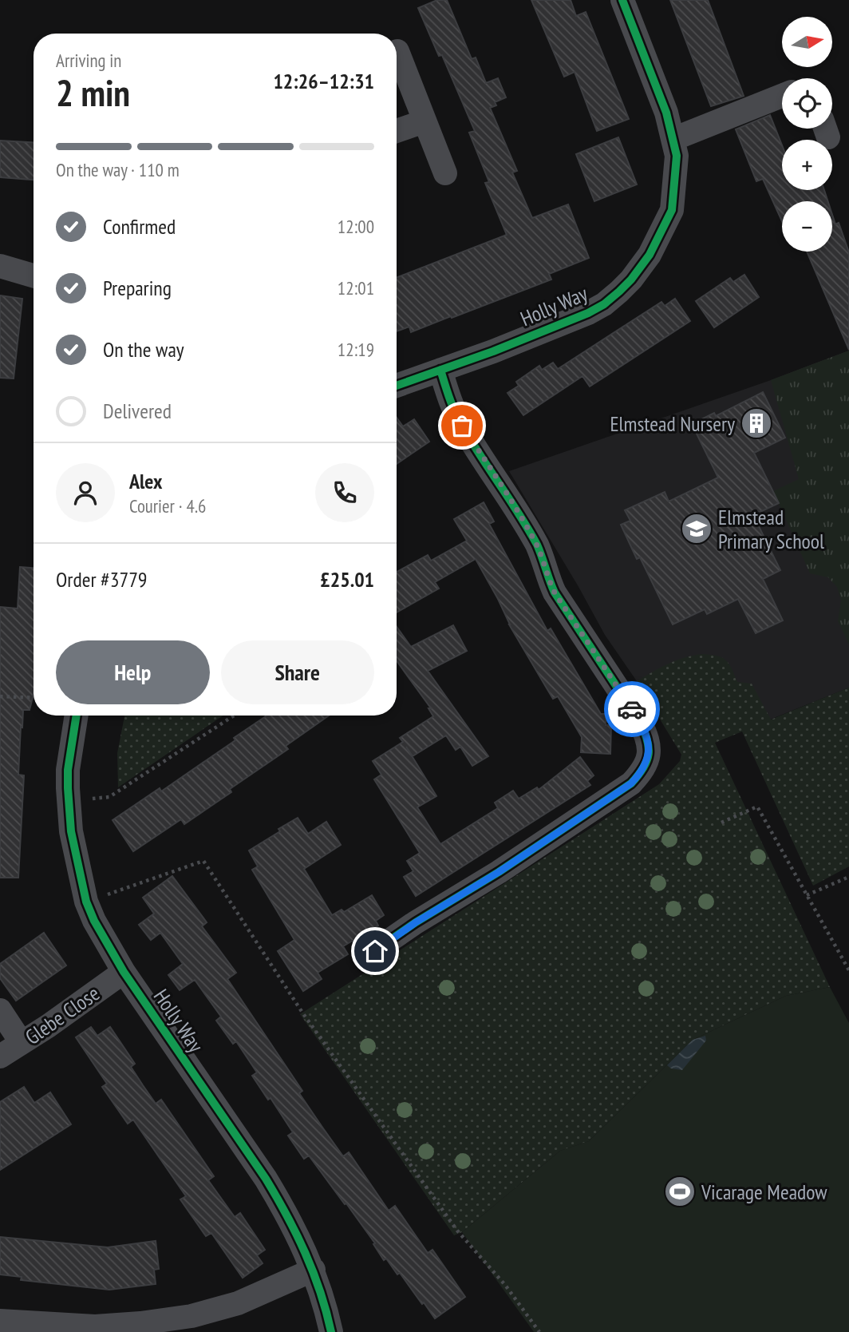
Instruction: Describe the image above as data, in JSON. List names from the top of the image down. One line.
{"streets":{"street":["Holly Way","Glebe Close"]},"crossings":[["Holly Way","Glebe Close"]],"places":{"building":["Elmstead Nursery"],"school or university":["Elmstead Primary School"],"sports":["Vicarage Meadow"]},"north":"right","page":{"map_buttons":["+","−"],"heading":["2 min","Arriving in","12:26–12:31"],"panel":["Alex","Courier · 4.6","Order #3779","£25.01"],"bar":"On the way · 110 m","list":[["Confirmed","12:00"],["Preparing","12:01"],["On the way","12:19"],"Delivered"],"buttons":["Help","Share"]}}
